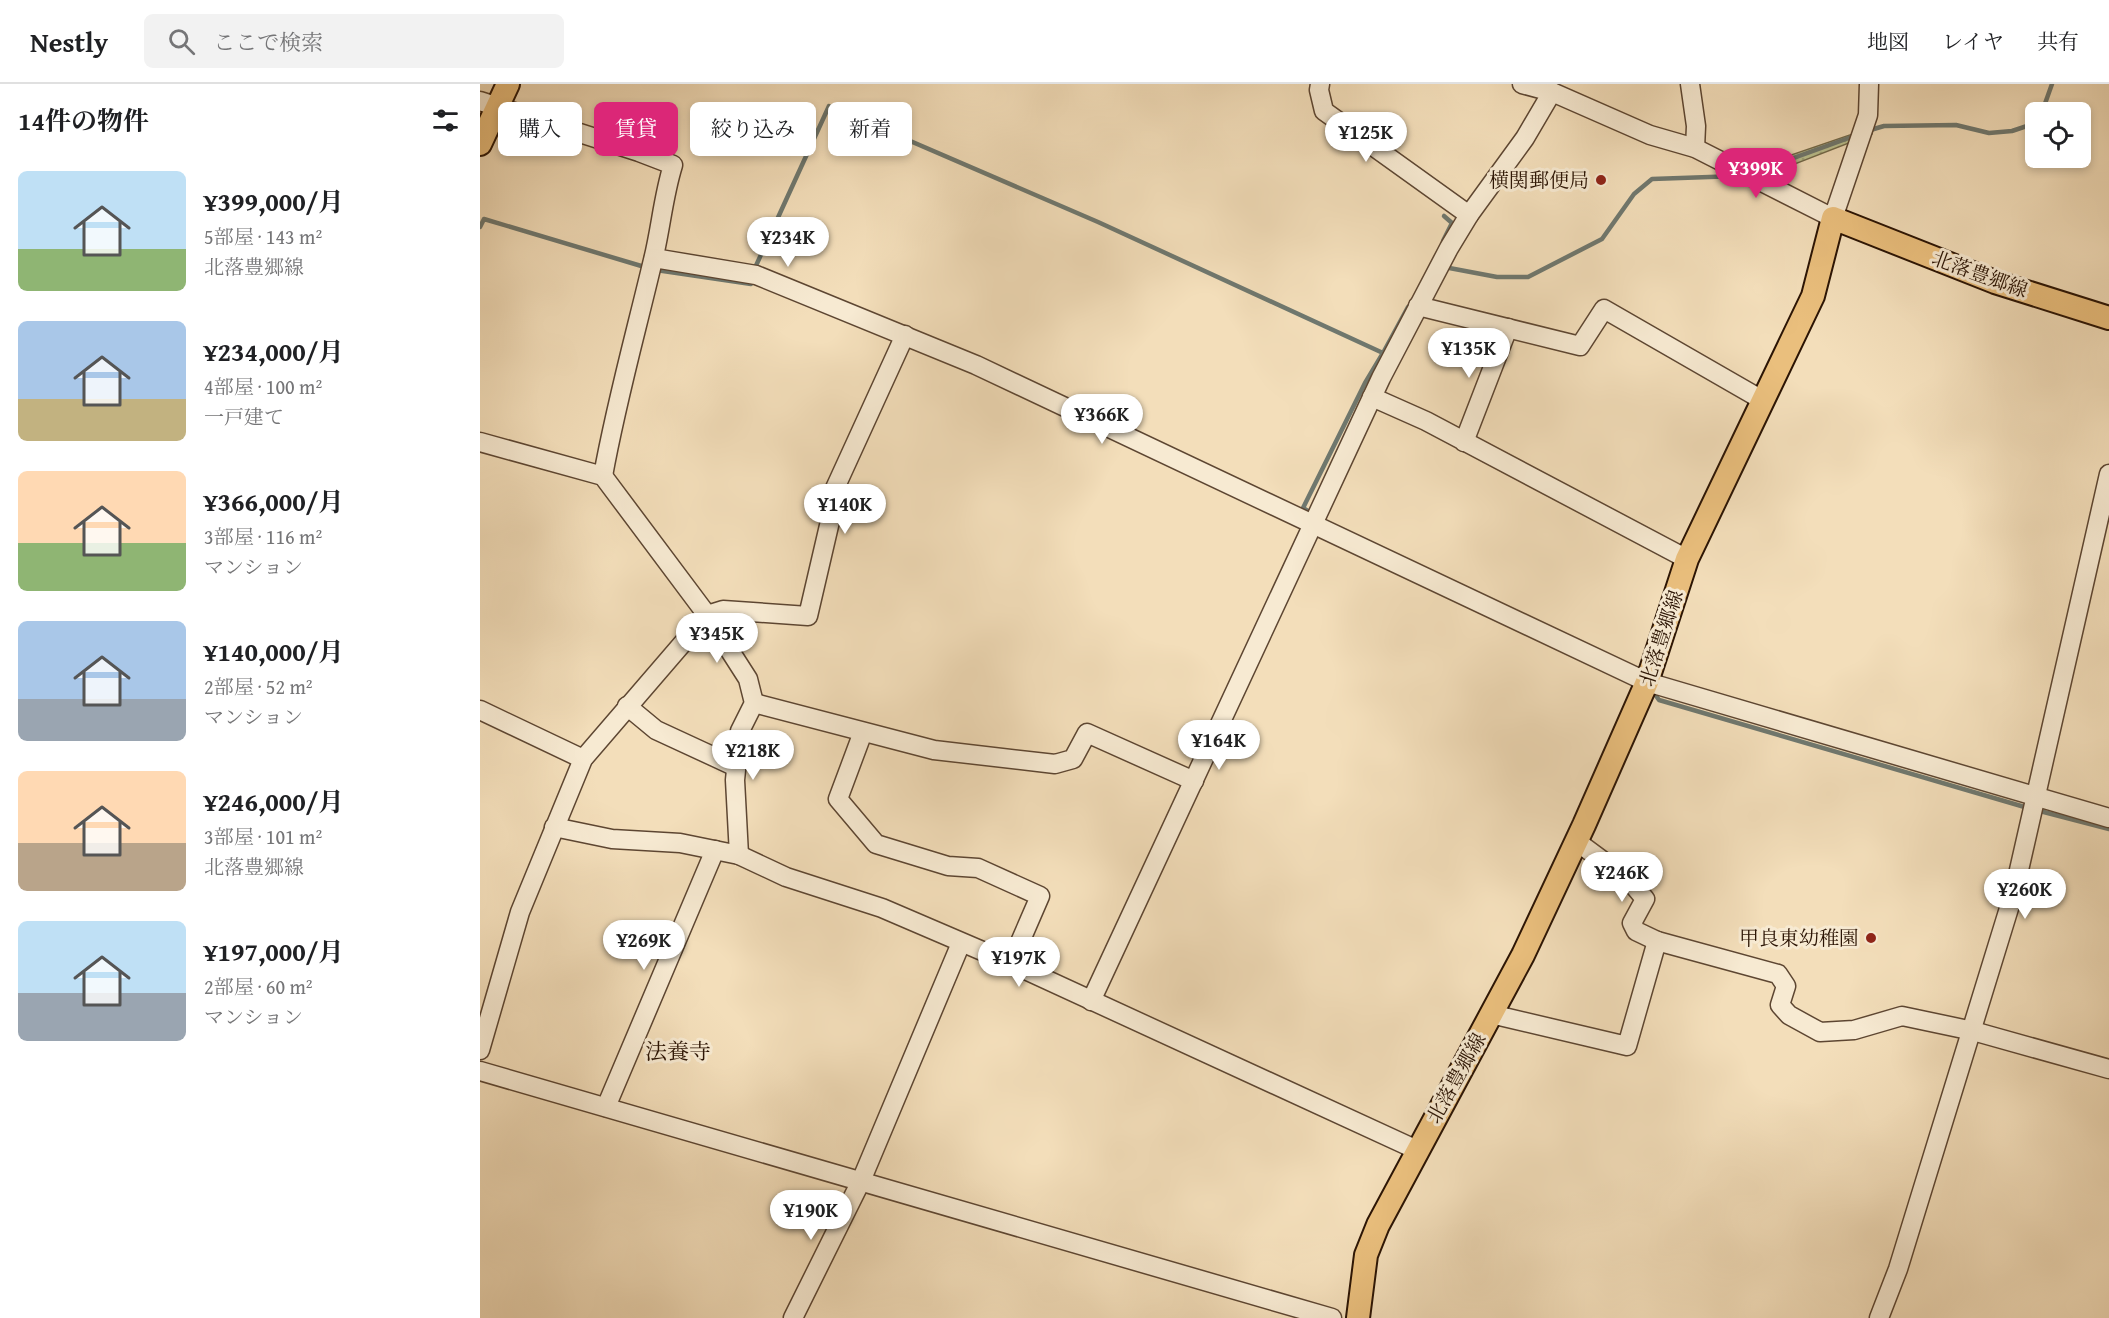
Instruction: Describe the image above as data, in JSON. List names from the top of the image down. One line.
{"streets":{"main road":["北落豊郷線"]},"districts":["法養寺"],"places":["横関郵便局","甲良東幼稚園"],"page":{"header":"Nestly","search":"ここで検索","nav":["地図","レイヤ","共有"],"heading":"14件の物件","chip":["購入","賃貸","絞り込み","新着"],"price":["¥125K","¥399K","¥234K","¥135K","¥366K","¥140K","¥345K","¥164K","¥218K","¥246K","¥260K","¥269K","¥197K","¥190K"],"list":[{"name":"¥399,000/月","note":"5部屋 · 143 m² · 北落豊郷線"},{"name":"¥234,000/月","note":"4部屋 · 100 m² · 一戸建て"},{"name":"¥366,000/月","note":"3部屋 · 116 m² · マンション"},{"name":"¥140,000/月","note":"2部屋 · 52 m² · マンション"},{"name":"¥246,000/月","note":"3部屋 · 101 m² · 北落豊郷線"},{"name":"¥197,000/月","note":"2部屋 · 60 m² · マンション"}]}}
